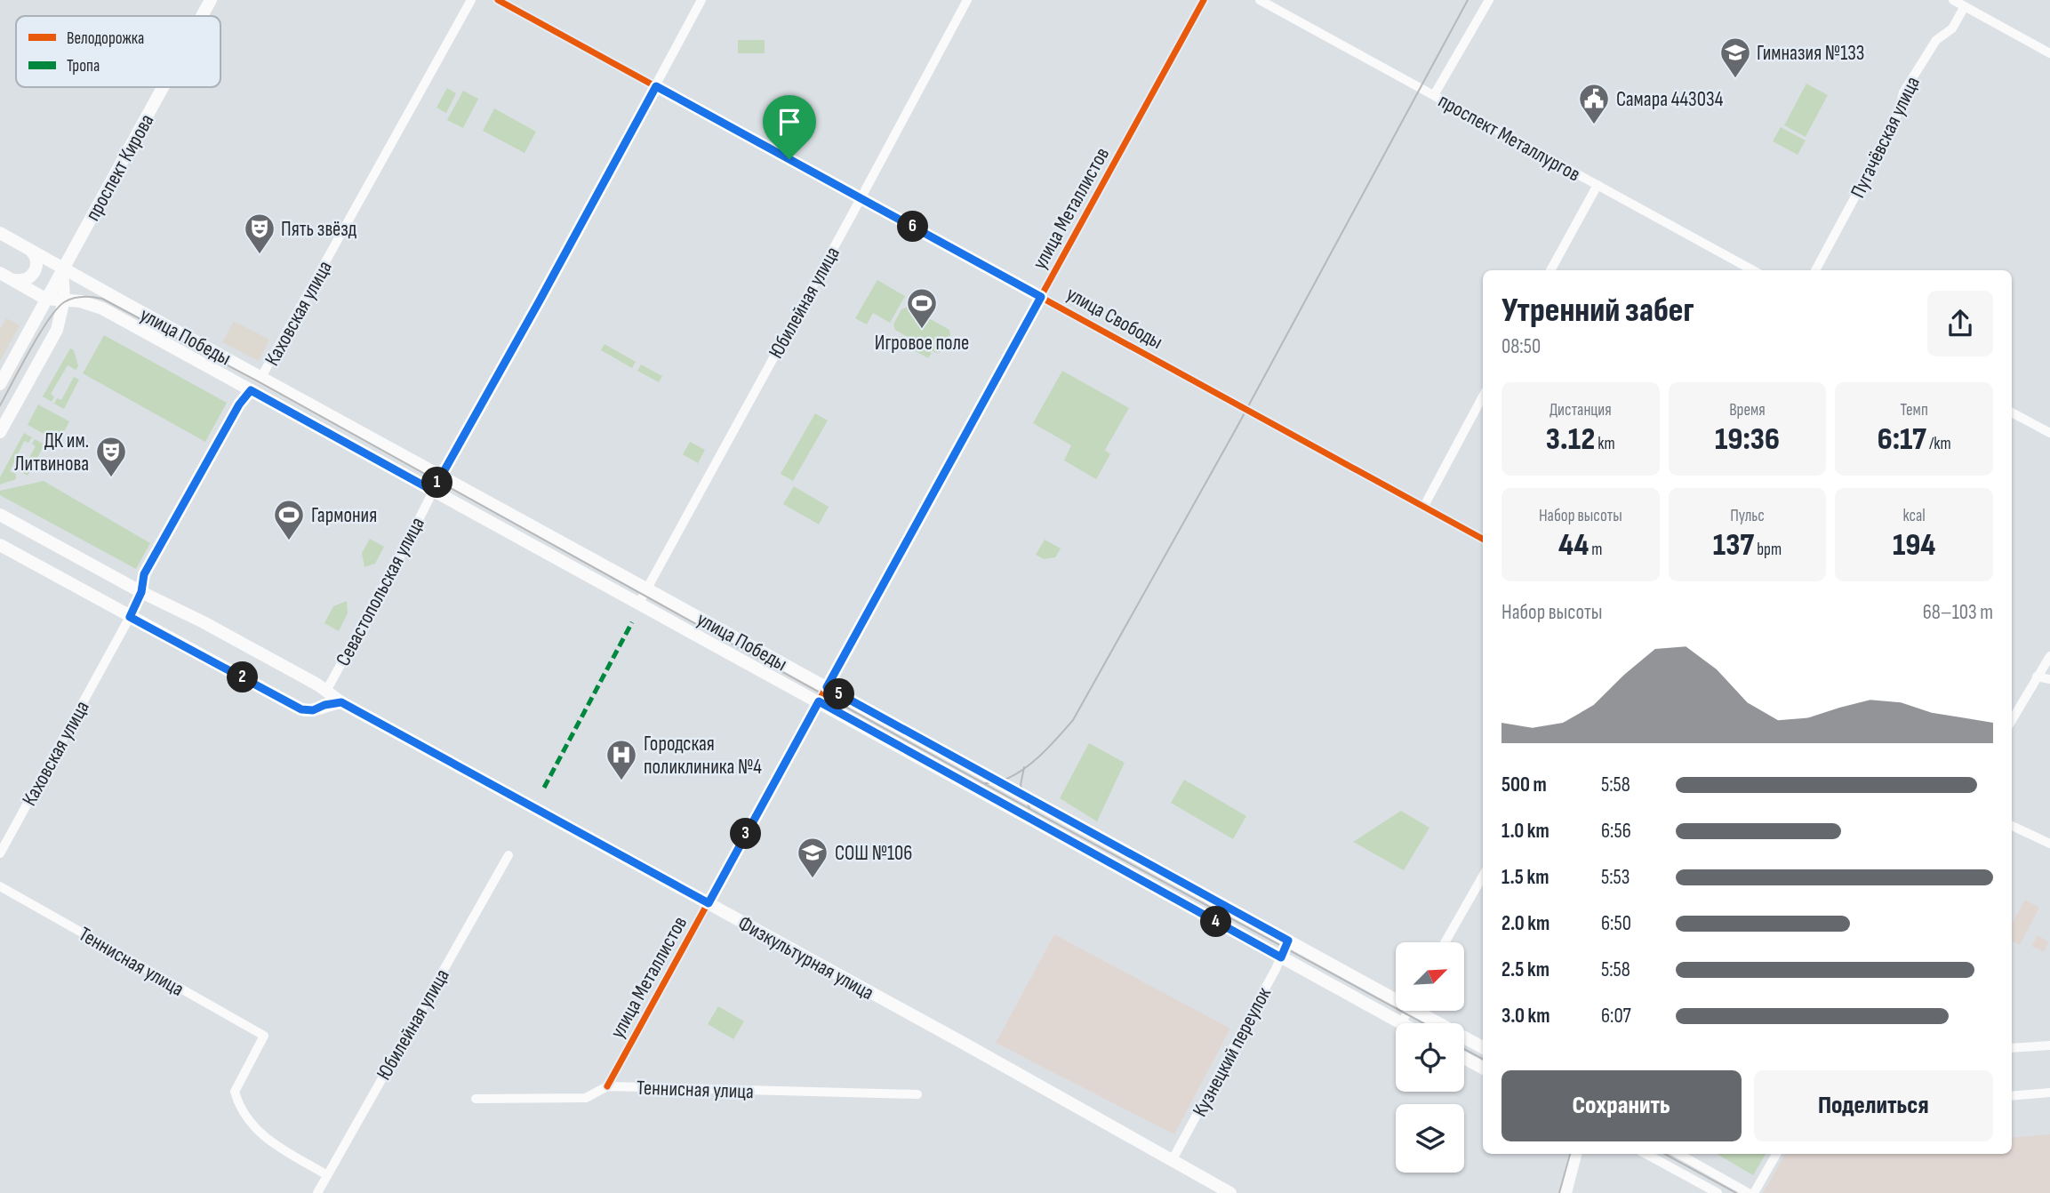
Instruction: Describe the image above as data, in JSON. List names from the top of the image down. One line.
{"streets":{"main road":["проспект Кирова","Каховская улица","улица Победы","Физкультурная улица"],"street":["проспект Металлургов","Пугачёвская улица","улица Металлистов","Юбилейная улица","улица Свободы","Севастопольская улица","Теннисная улица","Кузнецкий переулок"]},"crossings":[["проспект Кирова","улица Победы"],["улица Металлистов","улица Свободы"],["улица Металлистов","улица Победы"],["улица Металлистов","Физкультурная улица"],["улица Металлистов","Теннисная улица"],["Юбилейная улица","улица Свободы"],["Юбилейная улица","улица Победы"],["Юбилейная улица","Теннисная улица"],["Каховская улица","улица Победы"],["Каховская улица","Физкультурная улица"],["улица Свободы","Севастопольская улица"],["улица Победы","Севастопольская улица"],["улица Победы","Кузнецкий переулок"],["Севастопольская улица","Физкультурная улица"],["Физкультурная улица","Кузнецкий переулок"]],"places":{"school or university":["Гимназия №133","СОШ №106"],"public building":["Самара 443034"],"theatre":["Пять звёзд","ДК им. Литвинова"],"sports":["Игровое поле","Гармония"],"hospital":["Городская поликлиника №4"]},"legend":["Велодорожка","Тропа"],"north":"top right","page":{"pins":["6","1","2","5","3","4"],"heading":["Утренний забег","08:50"],"stats":[["Дистанция","3.12 km"],["Время","19:36"],["Темп","6:17 /km"],["Набор высоты","44 m"],["Пульс","137 bpm"],["kcal","194"]],"chart":["Набор высоты","68–103 m"],"list":[{"name":"500 m","note":"5:58"},{"name":"1.0 km","note":"6:56"},{"name":"1.5 km","note":"5:53"},{"name":"2.0 km","note":"6:50"},{"name":"2.5 km","note":"5:58"},{"name":"3.0 km","note":"6:07"}],"buttons":["Сохранить","Поделиться"]}}
